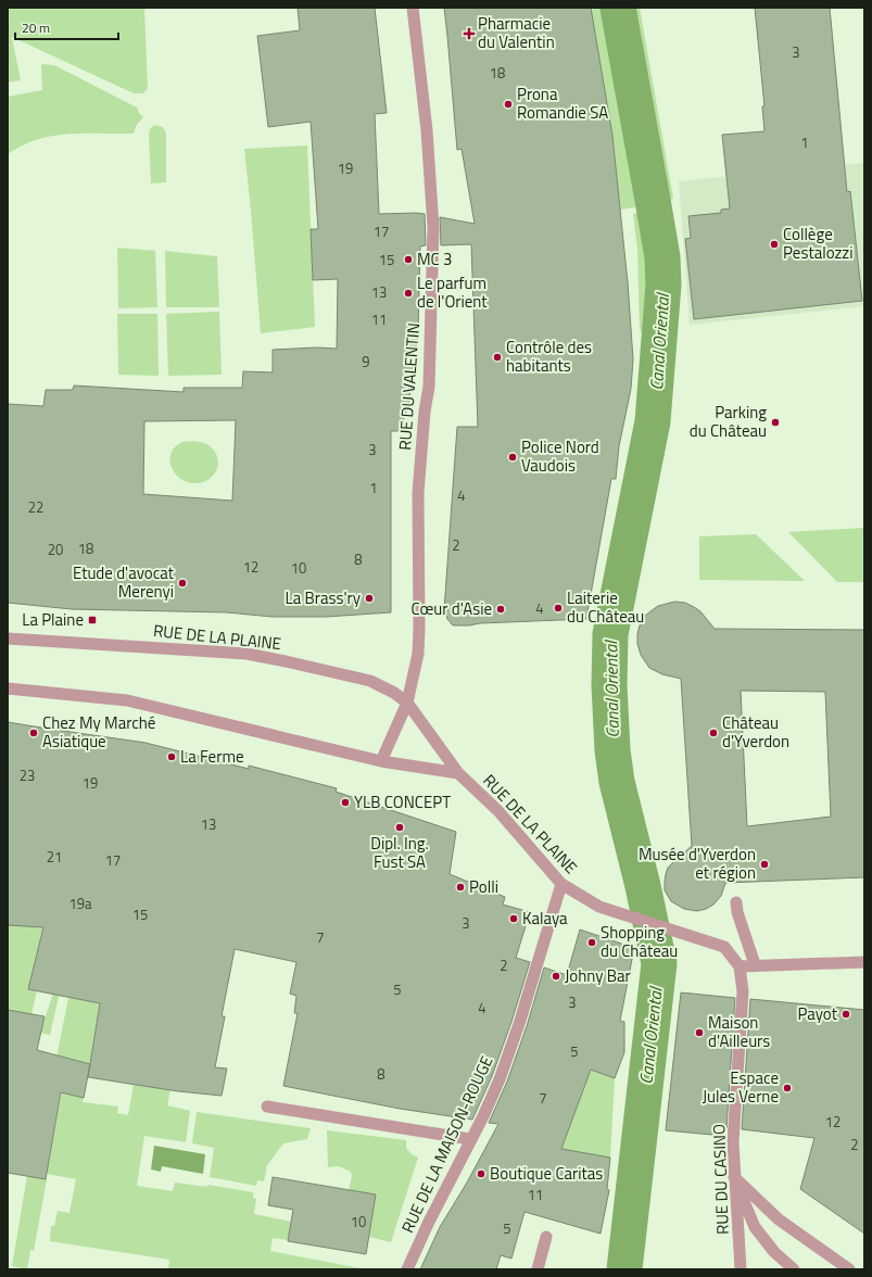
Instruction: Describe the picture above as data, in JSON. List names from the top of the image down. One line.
{"streets":{"street":["RUE DU VALENTIN","RUE DE LA PLAINE","RUE DE LA MAISON-ROUGE","RUE DU CASINO"]},"crossings":[["RUE DU VALENTIN","RUE DE LA PLAINE"],["RUE DE LA PLAINE","RUE DE LA MAISON-ROUGE"],["RUE DE LA PLAINE","RUE DU CASINO"]],"water":["Canal Oriental"],"places":{"health":["Pharmacie du Valentin"],"other":["Prona Romandie SA","Collège Pestalozzi","MC 3","Le parfum de l'Orient","Contrôle des habitants","Parking du Château","Police Nord Vaudois","Etude d'avocat Merenyi","La Brass'ry","Laiterie du Château","Cœur d'Asie","Chez My Marché Asiatique","Château d'Yverdon","La Ferme","YLB CONCEPT","Dipl. Ing. Fust SA","Musée d'Yverdon et région","Polli","Kalaya","Shopping du Château","Johny Bar","Payot","Maison d'Ailleurs","Espace Jules Verne","Boutique Caritas"],"transit":["La Plaine"]},"house_numbers":["3","18","1","19","17","15","13","11","9","3","1","4","22","2","18","20","8","12","10","4","23","19","13","21","17","19a","15","3","7","2","5","3","4","5","8","7","12","2","11","10","5"],"scale_bar":"20 m"}
